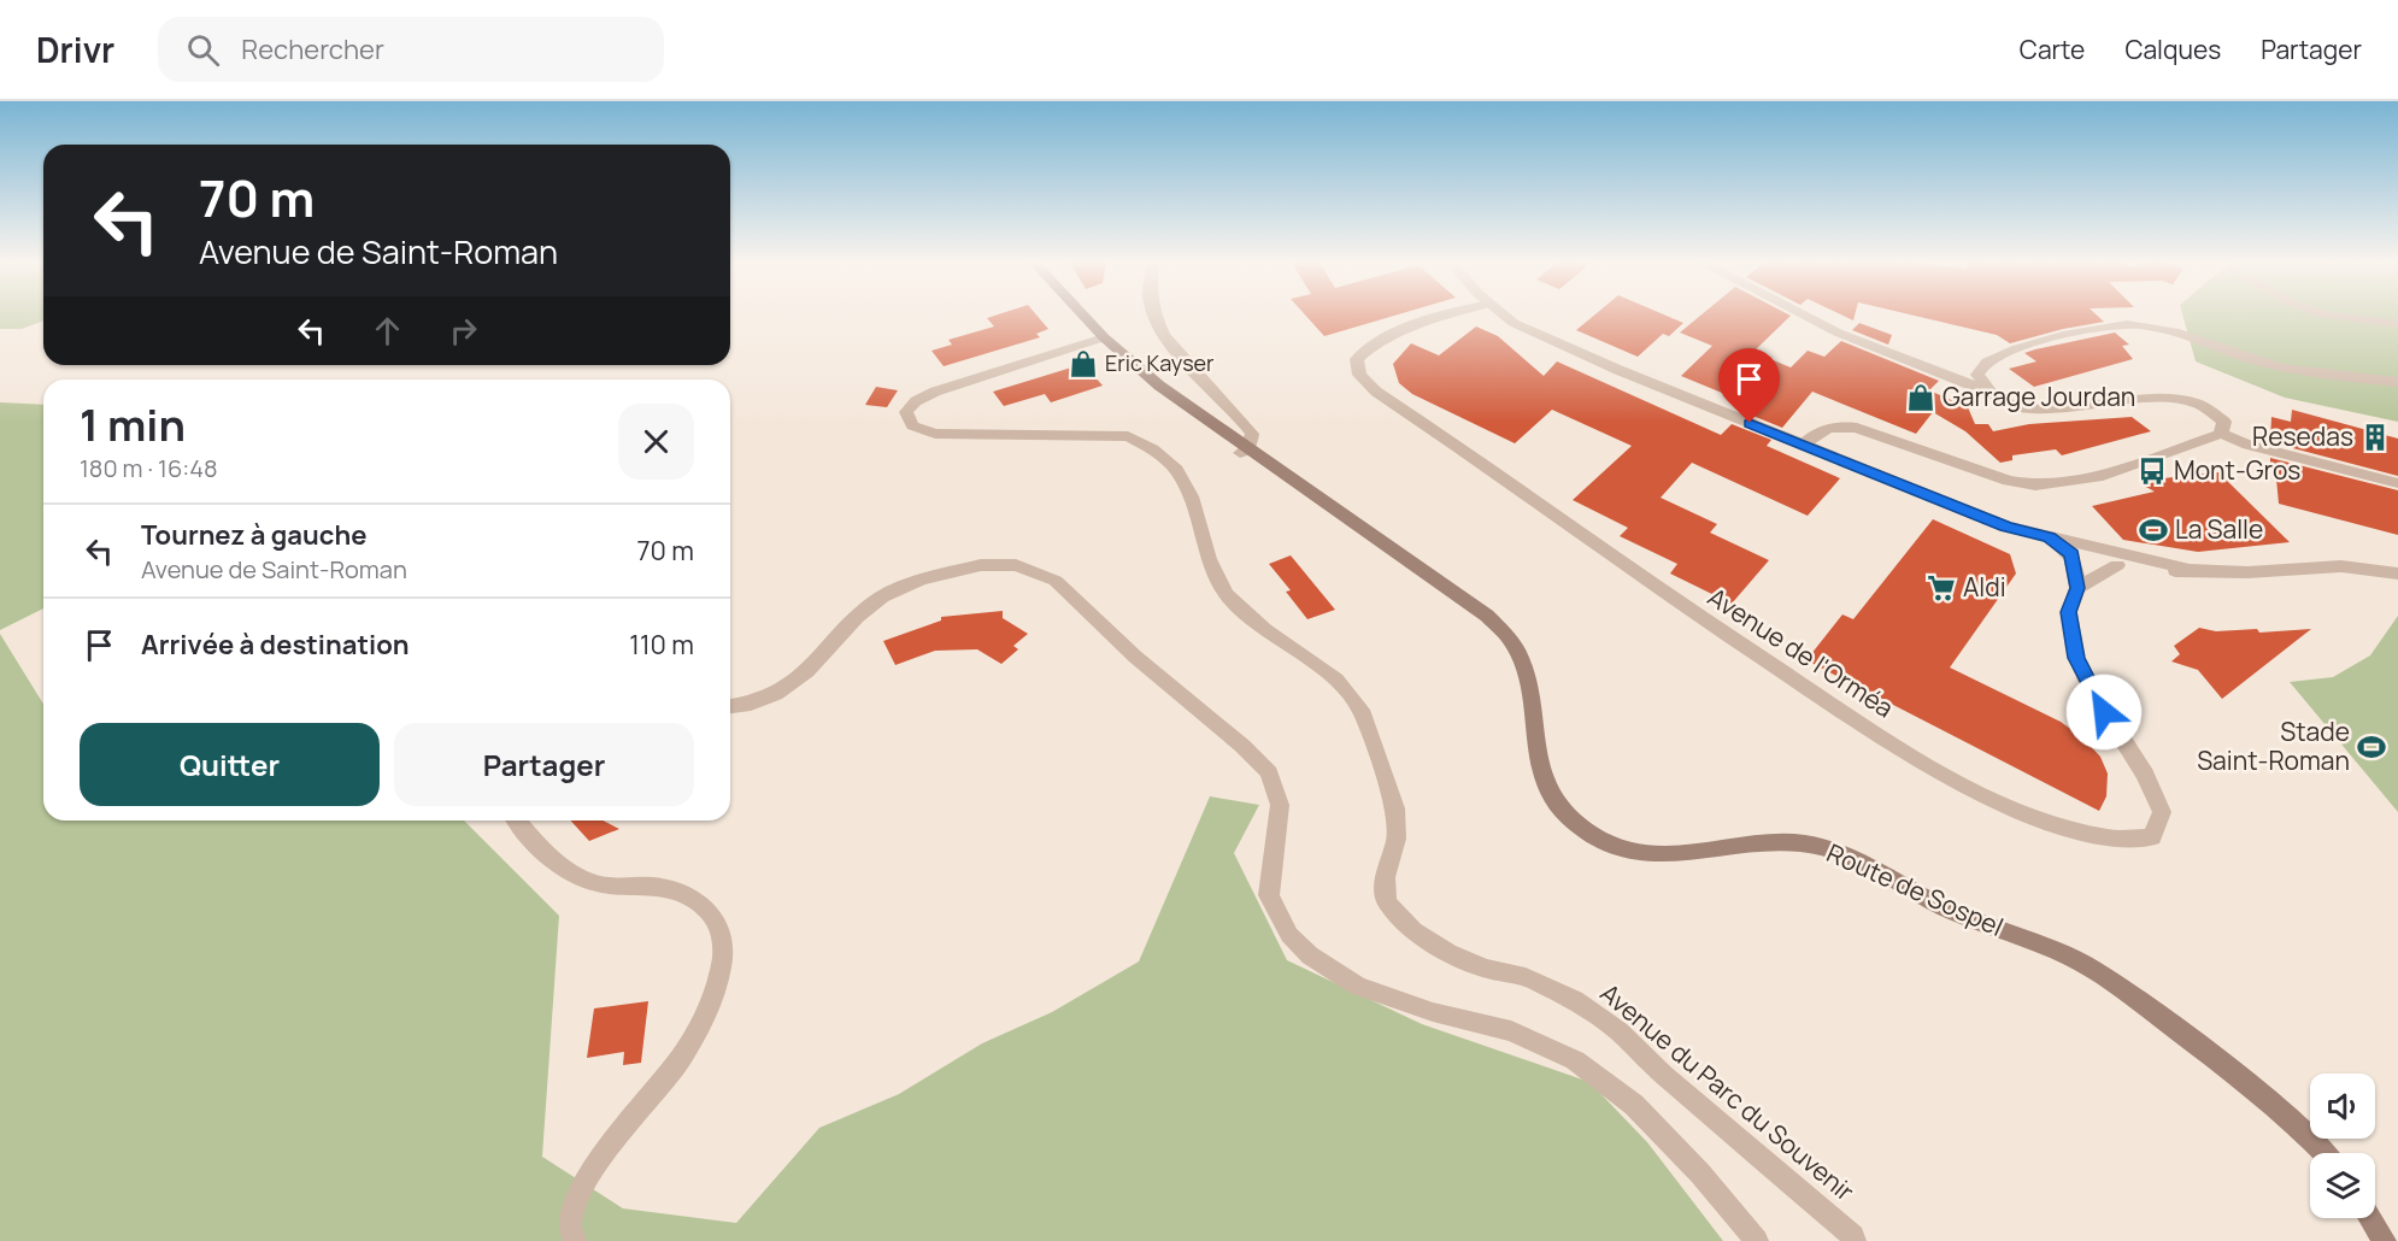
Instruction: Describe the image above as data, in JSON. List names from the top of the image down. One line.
{"streets":{"main road":["Route de Sospel"],"street":["Avenue de l'Orméa","Avenue du Parc du Souvenir"]},"crossings":[["Route de Sospel","Avenue du Parc du Souvenir"]],"places":{"shop":["Eric Kayser","Garrage Jourdan"],"building":["Resedas"],"bus stop":["Mont-Gros"],"sports":["La Salle","Stade Saint-Roman"],"supermarket":["Aldi"]},"page":{"header":"Drivr","search":"Rechercher","nav":["Carte","Calques","Partager"],"turn":["70 m","Avenue de Saint-Roman"],"heading":["1 min","180 m · 16:48"],"list":[{"name":"Tournez à gauche","note":"Avenue de Saint-Roman","value":"70 m"},{"name":"Arrivée à destination","value":"110 m"}],"buttons":["Quitter","Partager"]}}
